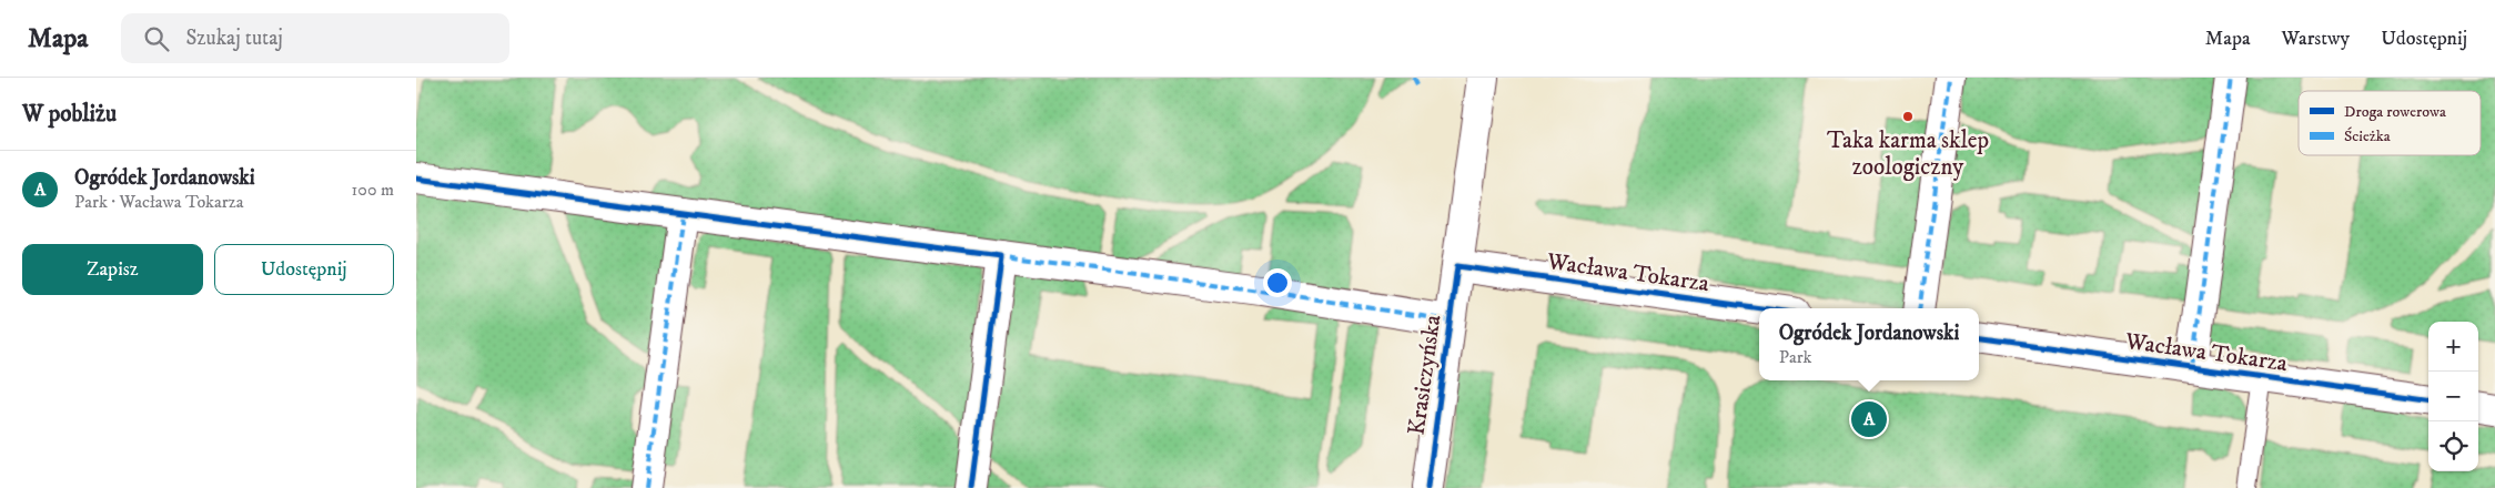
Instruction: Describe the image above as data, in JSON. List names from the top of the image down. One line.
{"streets":{"street":["Wacława Tokarza","Krasiczyńska"]},"crossings":[["Wacława Tokarza","Krasiczyńska"]],"places":["Taka karma sklep zoologiczny"],"legend":["Droga rowerowa","Ścieżka"],"page":{"header":"Mapa","search":"Szukaj tutaj","nav":["Mapa","Warstwy","Udostępnij"],"heading":"W pobliżu","list":[{"mark":"A","name":"Ogródek Jordanowski","note":"Park · Wacława Tokarza","value":"100 m"}],"buttons":["Zapisz","Udostępnij"],"popup":["Ogródek Jordanowski","Park"],"map_buttons":["+","−"],"pins":"A"}}
